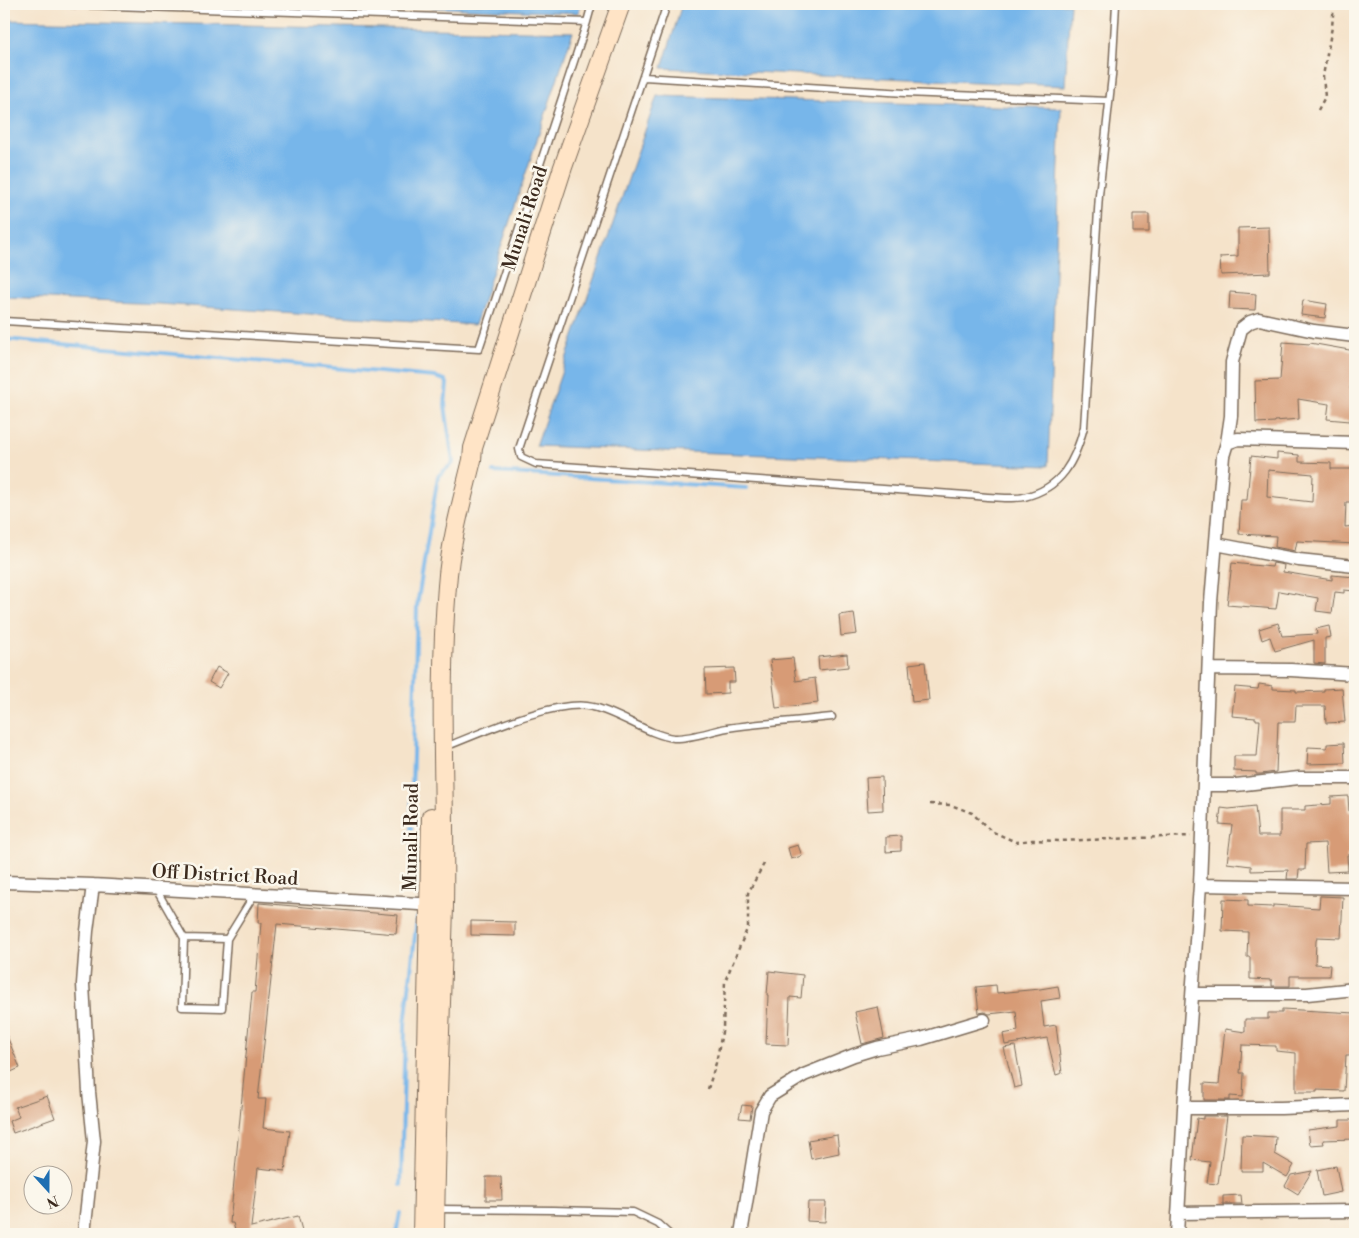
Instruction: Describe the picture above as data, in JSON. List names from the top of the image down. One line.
{"streets":{"main road":["Munali Road"],"street":["Off District Road"]},"crossings":[["Munali Road","Off District Road"]],"north":"bottom"}
